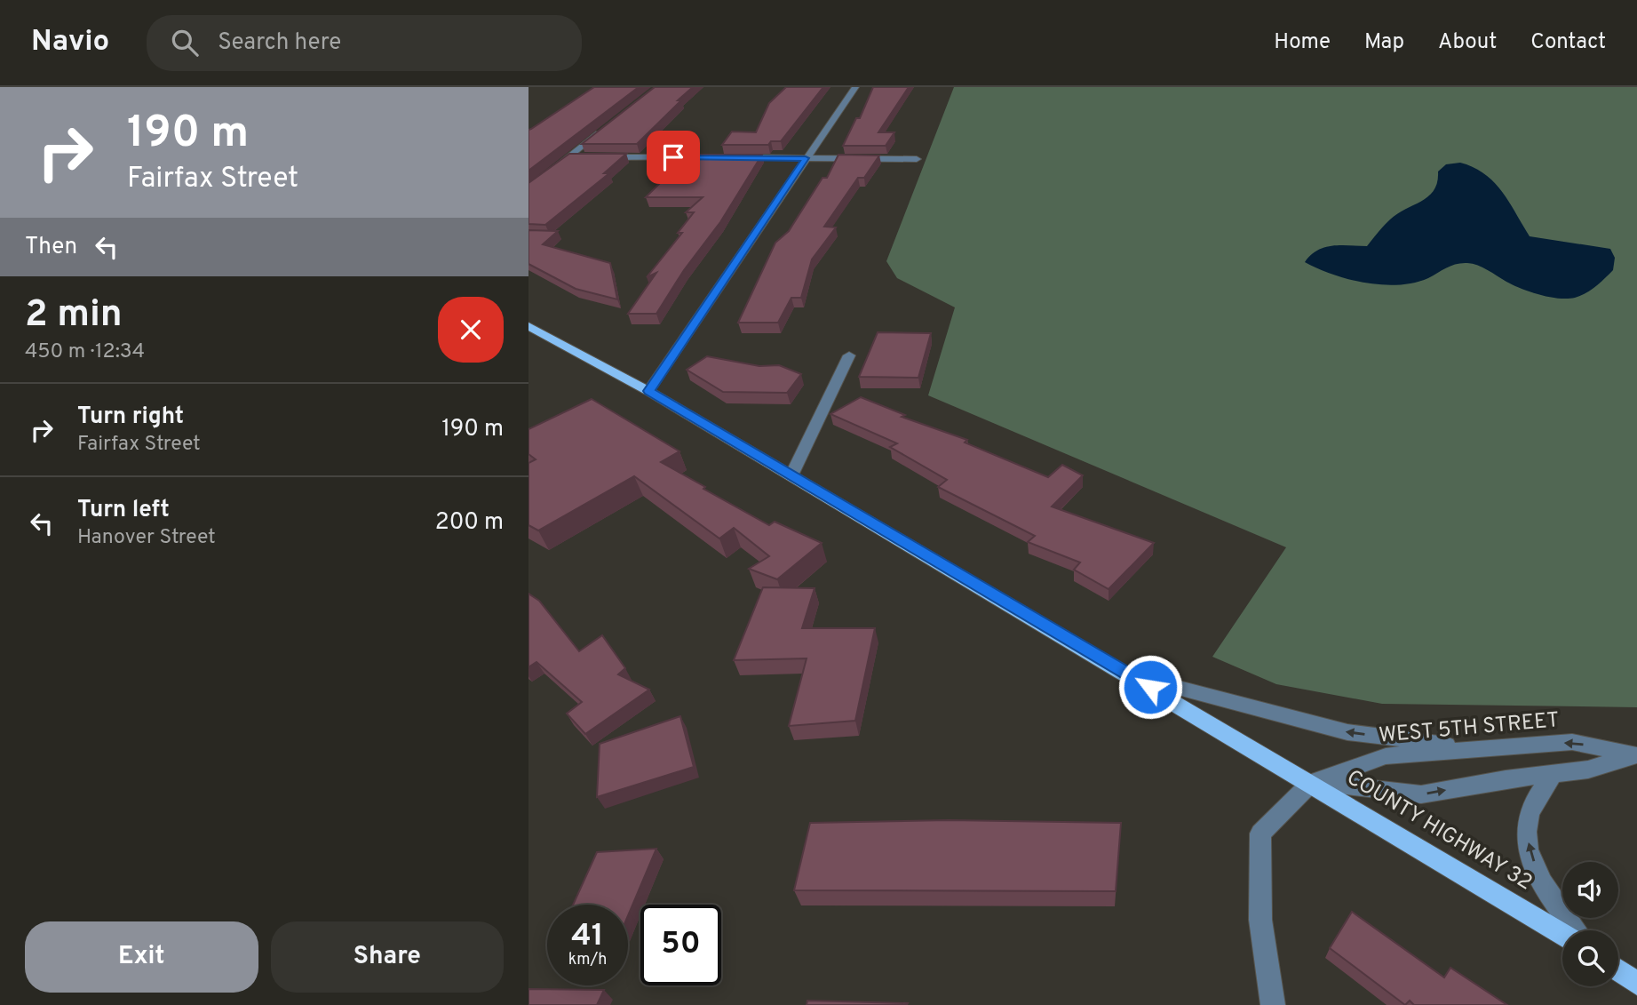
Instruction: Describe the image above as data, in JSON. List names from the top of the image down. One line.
{"streets":{"main road":["WEST 5TH STREET","COUNTY HIGHWAY 32"]},"crossings":[["WEST 5TH STREET","COUNTY HIGHWAY 32"]],"page":{"header":"Navio","search":"Search here","nav":["Home","Map","About","Contact"],"turn":["190 m","Fairfax Street"],"then":"Then","heading":["2 min","450 m · 12:34"],"list":[{"name":"Turn right","note":"Fairfax Street","value":"190 m"},{"name":"Turn left","note":"Hanover Street","value":"200 m"}],"speed":"41 km/h","limit":"50","buttons":["Exit","Share"]}}
